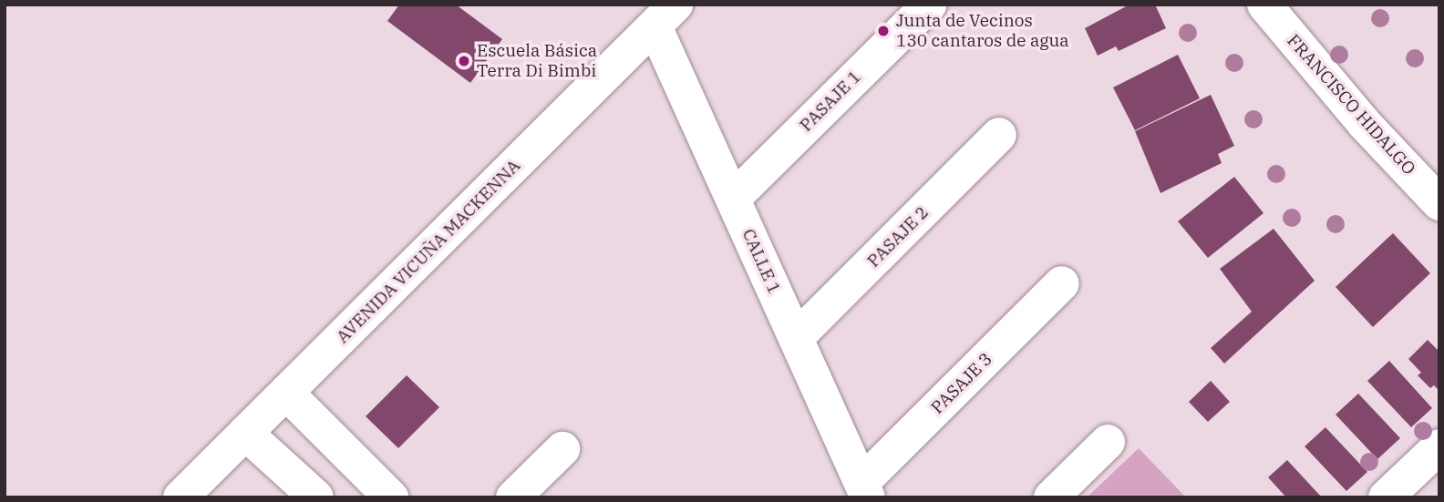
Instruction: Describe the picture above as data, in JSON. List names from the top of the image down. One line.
{"streets":{"street":["PASAJE 1","FRANCISCO HIDALGO","PASAJE 2","AVENIDA VICUÑA MACKENNA","CALLE 1","PASAJE 3"]},"crossings":[["PASAJE 1","CALLE 1"],["PASAJE 2","CALLE 1"],["AVENIDA VICUÑA MACKENNA","CALLE 1"],["CALLE 1","PASAJE 3"]],"places":["Junta de Vecinos 130 cantaros de agua","Escuela Básica Terra Di Bimbi"]}
